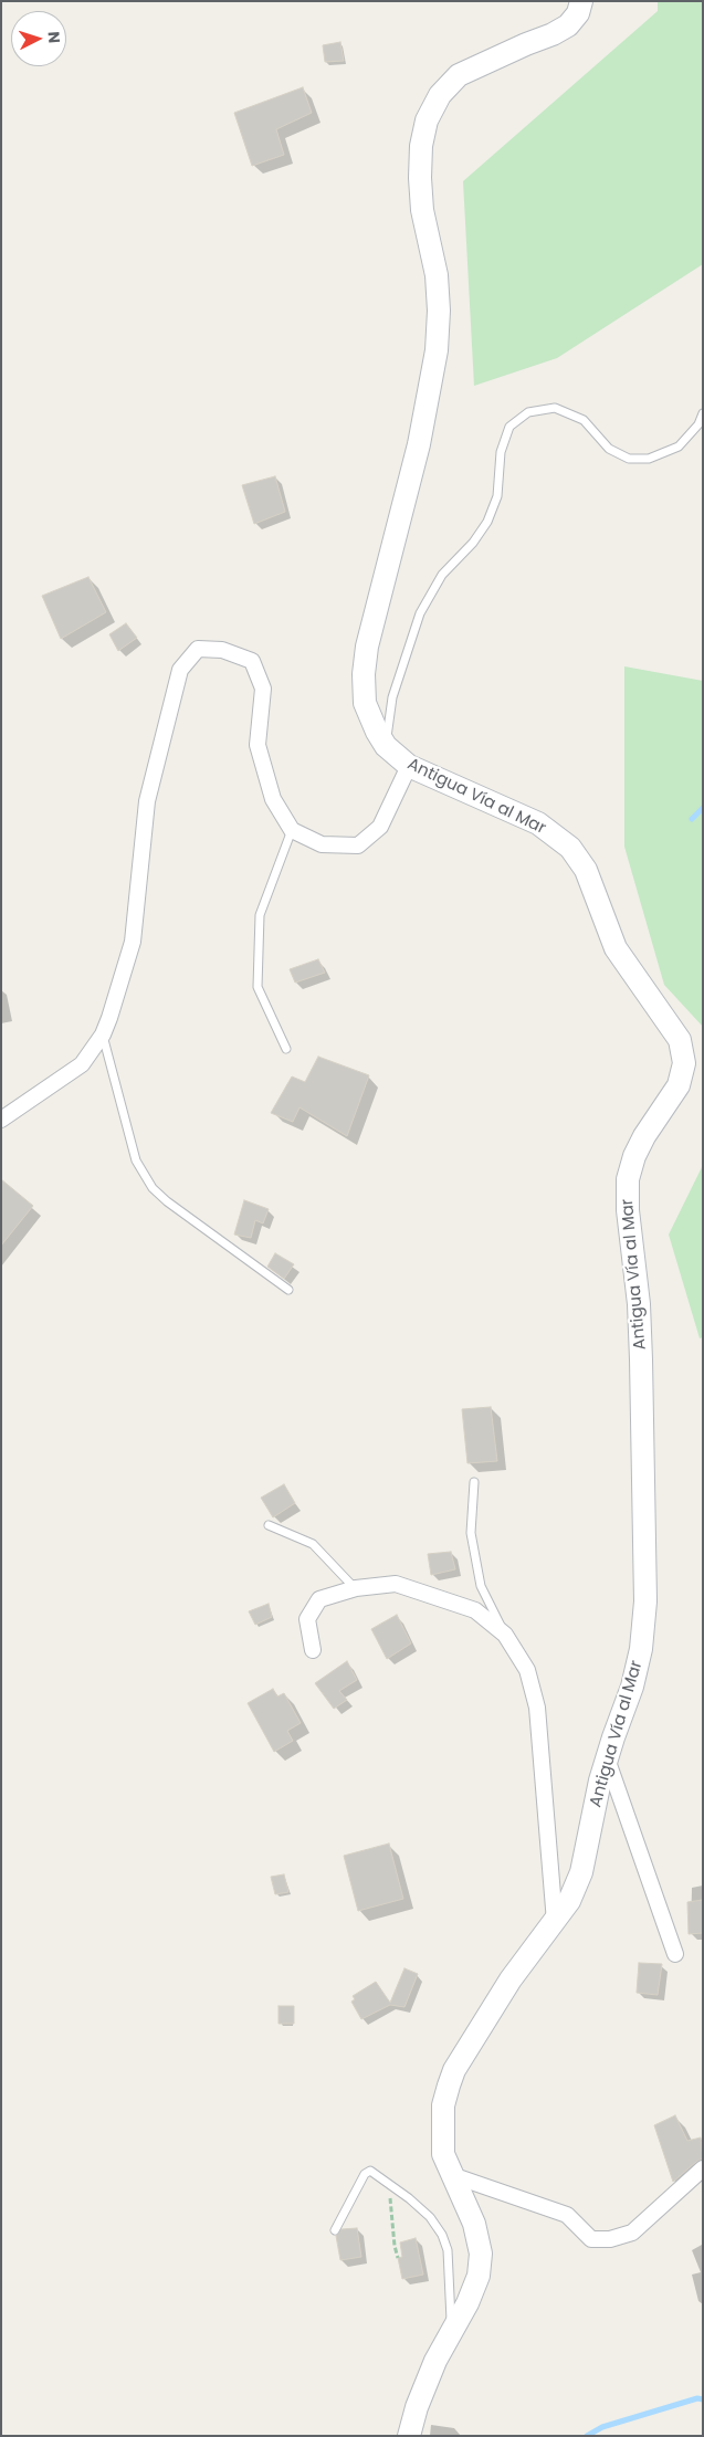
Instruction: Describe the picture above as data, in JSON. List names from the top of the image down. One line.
{"streets":{"main road":["Antigua Vía al Mar"]},"north":"right"}
